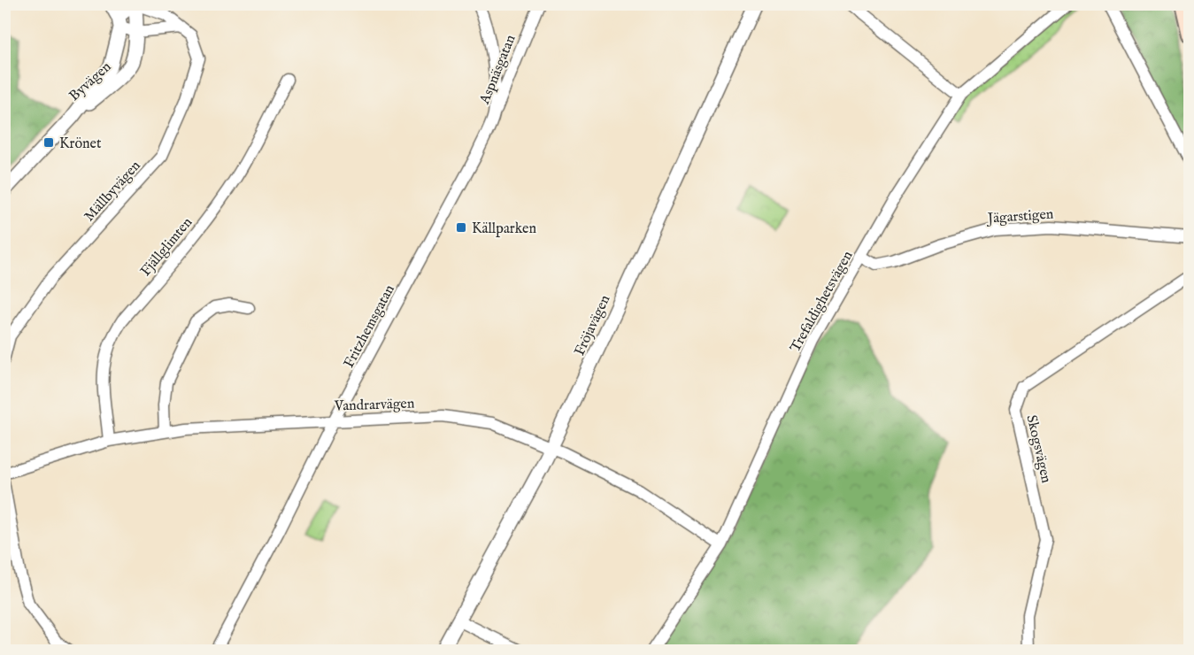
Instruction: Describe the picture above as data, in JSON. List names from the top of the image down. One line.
{"streets":{"street":["Aspnäsgatan","Byvägen","Mällbyvägen","Jägarstigen","Fjällglimten","Trefaldighetsvägen","Fröjavägen","Fritzhemsgatan","Vandrarvägen","Skogsvägen"]},"crossings":[["Aspnäsgatan","Fritzhemsgatan"],["Byvägen","Mällbyvägen"],["Jägarstigen","Trefaldighetsvägen"],["Fjällglimten","Vandrarvägen"],["Trefaldighetsvägen","Vandrarvägen"],["Fröjavägen","Vandrarvägen"],["Fritzhemsgatan","Vandrarvägen"]],"places":{"transit":["Krönet","Källparken"]}}
